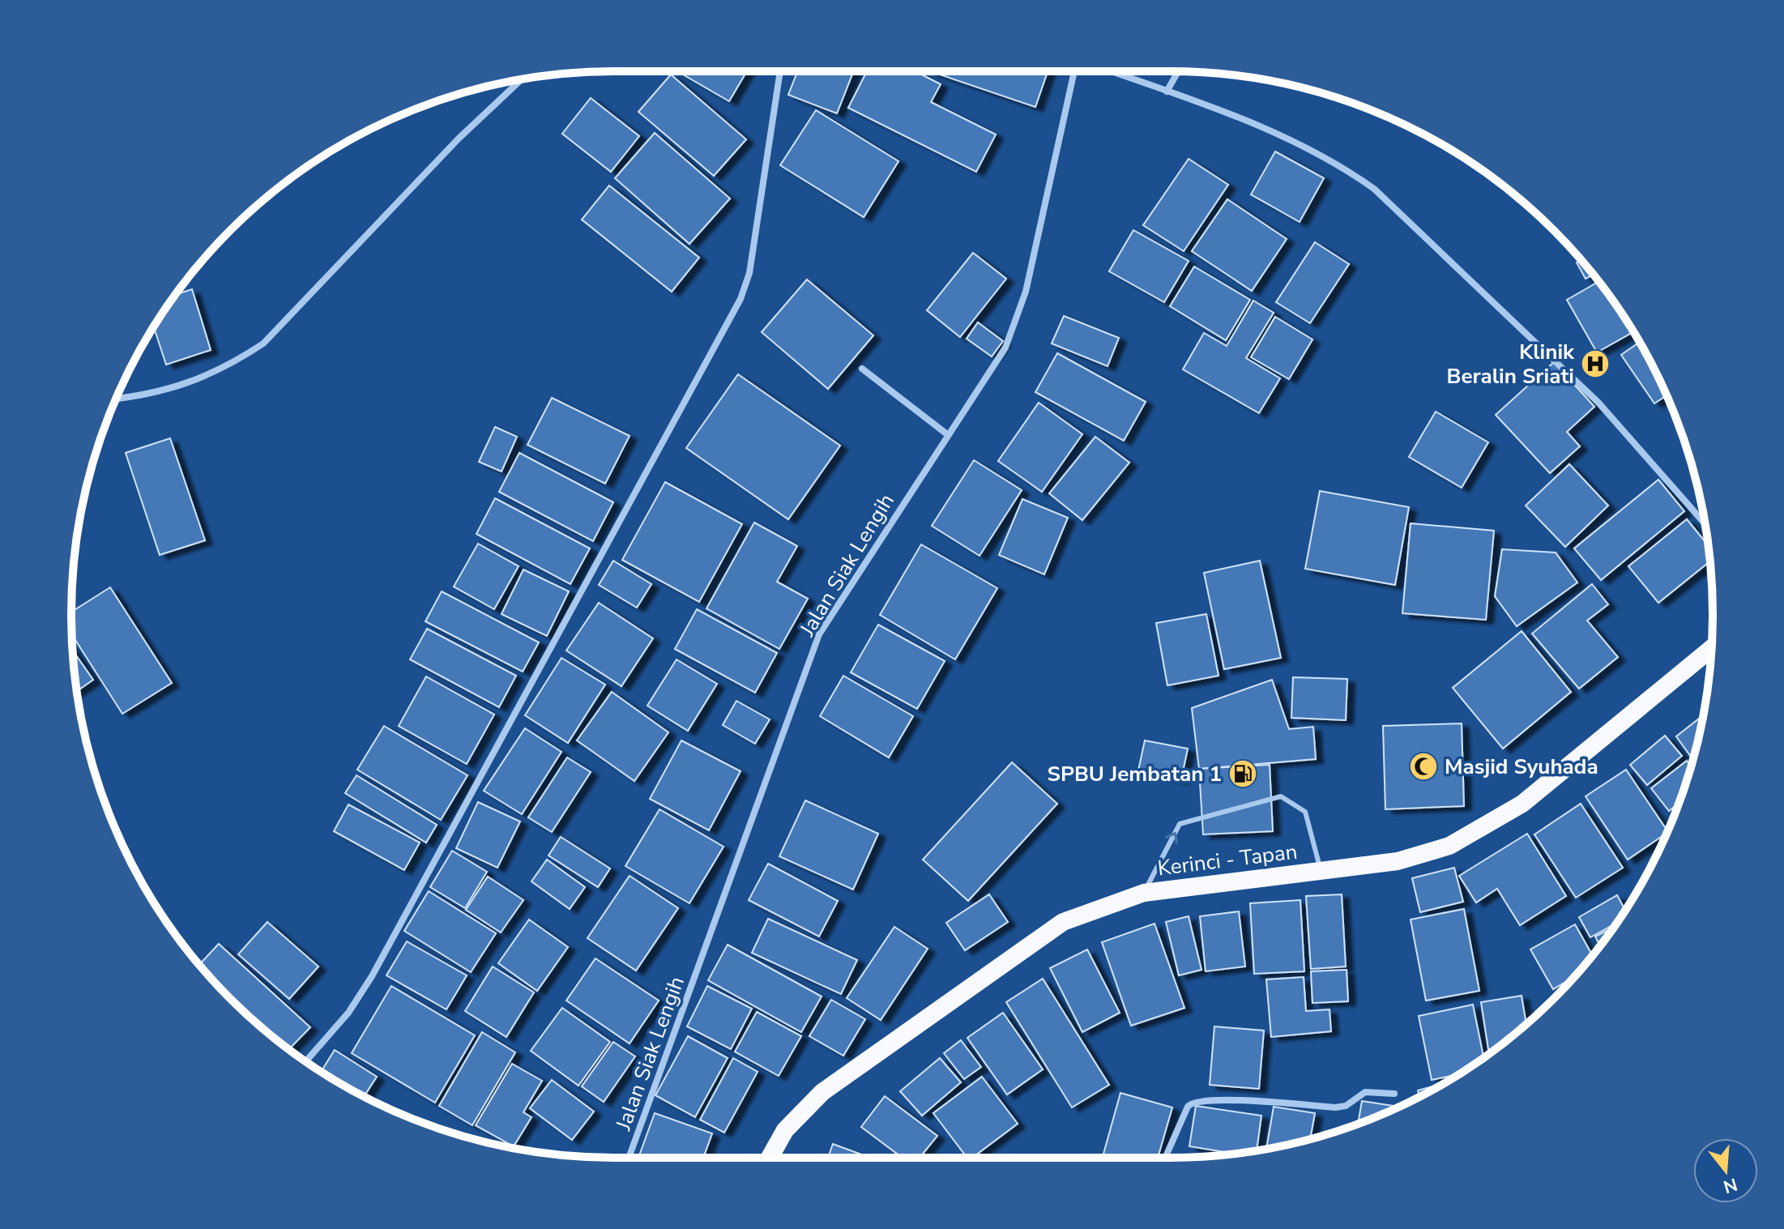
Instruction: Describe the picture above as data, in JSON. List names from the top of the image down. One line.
{"streets":{"highway":["Kerinci - Tapan"],"street":["Jalan Siak Lengih"]},"places":{"hospital":["Klinik Beralin Sriati"],"mosque":["Masjid Syuhada"],"fuel station":["SPBU Jembatan 1"]},"north":"bottom"}
